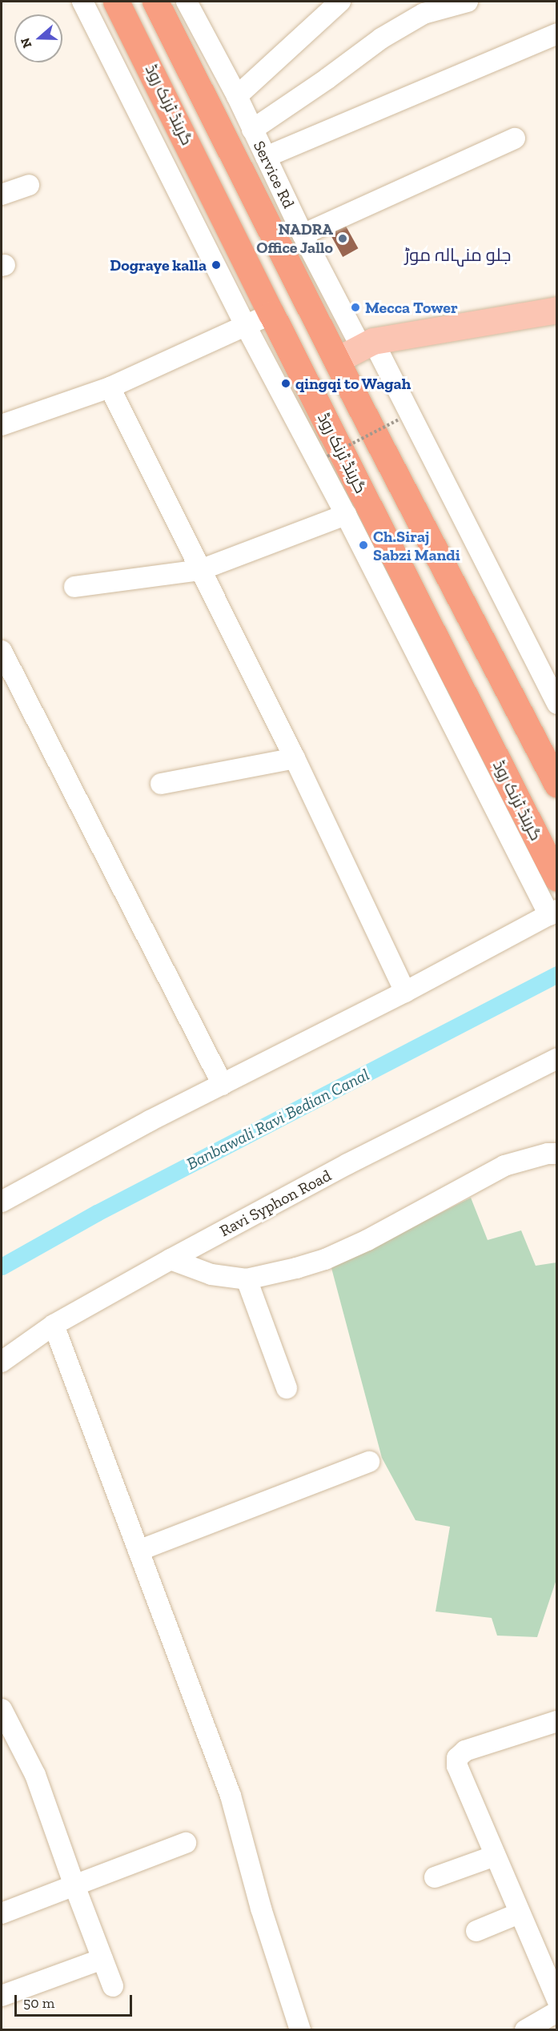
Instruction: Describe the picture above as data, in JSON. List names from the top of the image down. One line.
{"streets":{"highway":["گرینڈ ٹرنک روڈ"],"street":["Service Rd","Ravi Syphon Road"]},"districts":["جلو منہالہ موڑ"],"water":["Banbawali Ravi Bedian Canal"],"places":["NADRA Office Jallo","Dograye kalla","Mecca Tower","qingqi to Wagah","Ch.Siraj Sabzi Mandi"],"scale_bar":"50 m","north":"left"}
